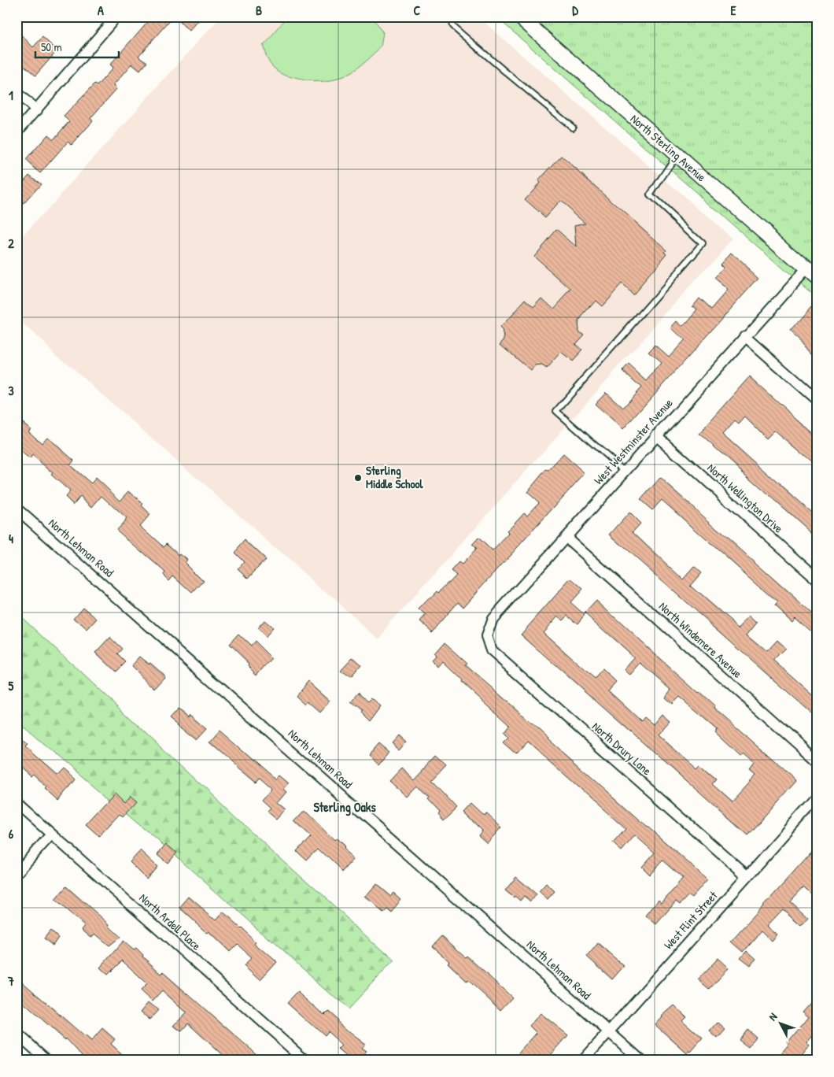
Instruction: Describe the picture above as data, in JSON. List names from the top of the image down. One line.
{"streets":{"main road":["North Sterling Avenue"],"street":["West Westminster Avenue","North Wellington Drive","North Lehman Road","North Windemere Avenue","North Drury Lane","West Flint Street","North Ardell Place"]},"crossings":[["North Sterling Avenue","West Westminster Avenue"],["West Westminster Avenue","North Wellington Drive"],["West Westminster Avenue","North Windemere Avenue"],["West Westminster Avenue","North Drury Lane"],["North Lehman Road","West Flint Street"],["North Drury Lane","West Flint Street"]],"districts":["Sterling Oaks"],"places":["Sterling Middle School"],"scale_bar":"50 m","north":"top left","grid":{"columns":["A","B","C","D","E"],"rows":["1","2","3","4","5","6","7"]}}
